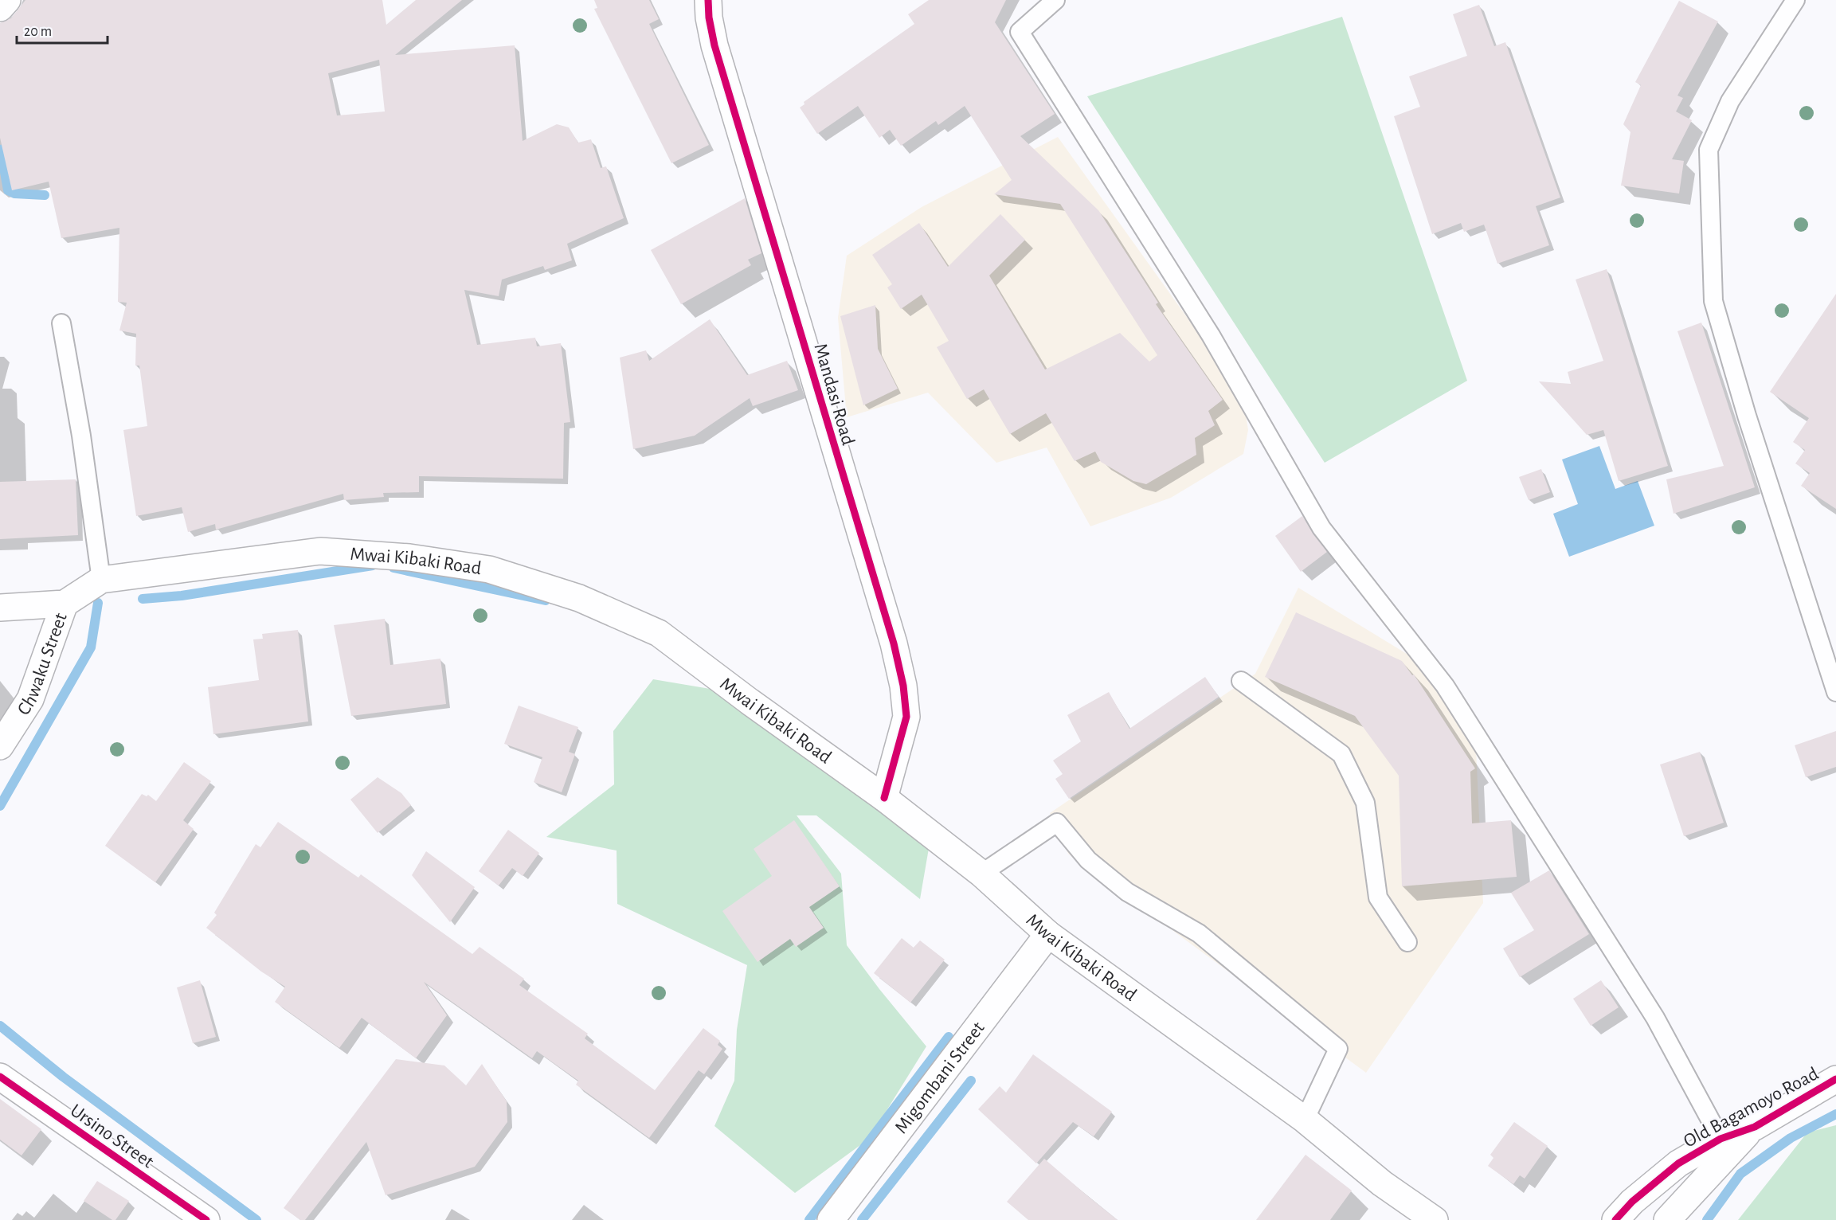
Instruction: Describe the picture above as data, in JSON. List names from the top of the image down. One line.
{"streets":{"main road":["Mandasi Road","Mwai Kibaki Road","Chwaku Street","Migombani Street","Old Bagamoyo Road","Ursino Street"]},"crossings":[["Mandasi Road","Mwai Kibaki Road"],["Mwai Kibaki Road","Chwaku Street"],["Mwai Kibaki Road","Migombani Street"]],"scale_bar":"20 m"}
